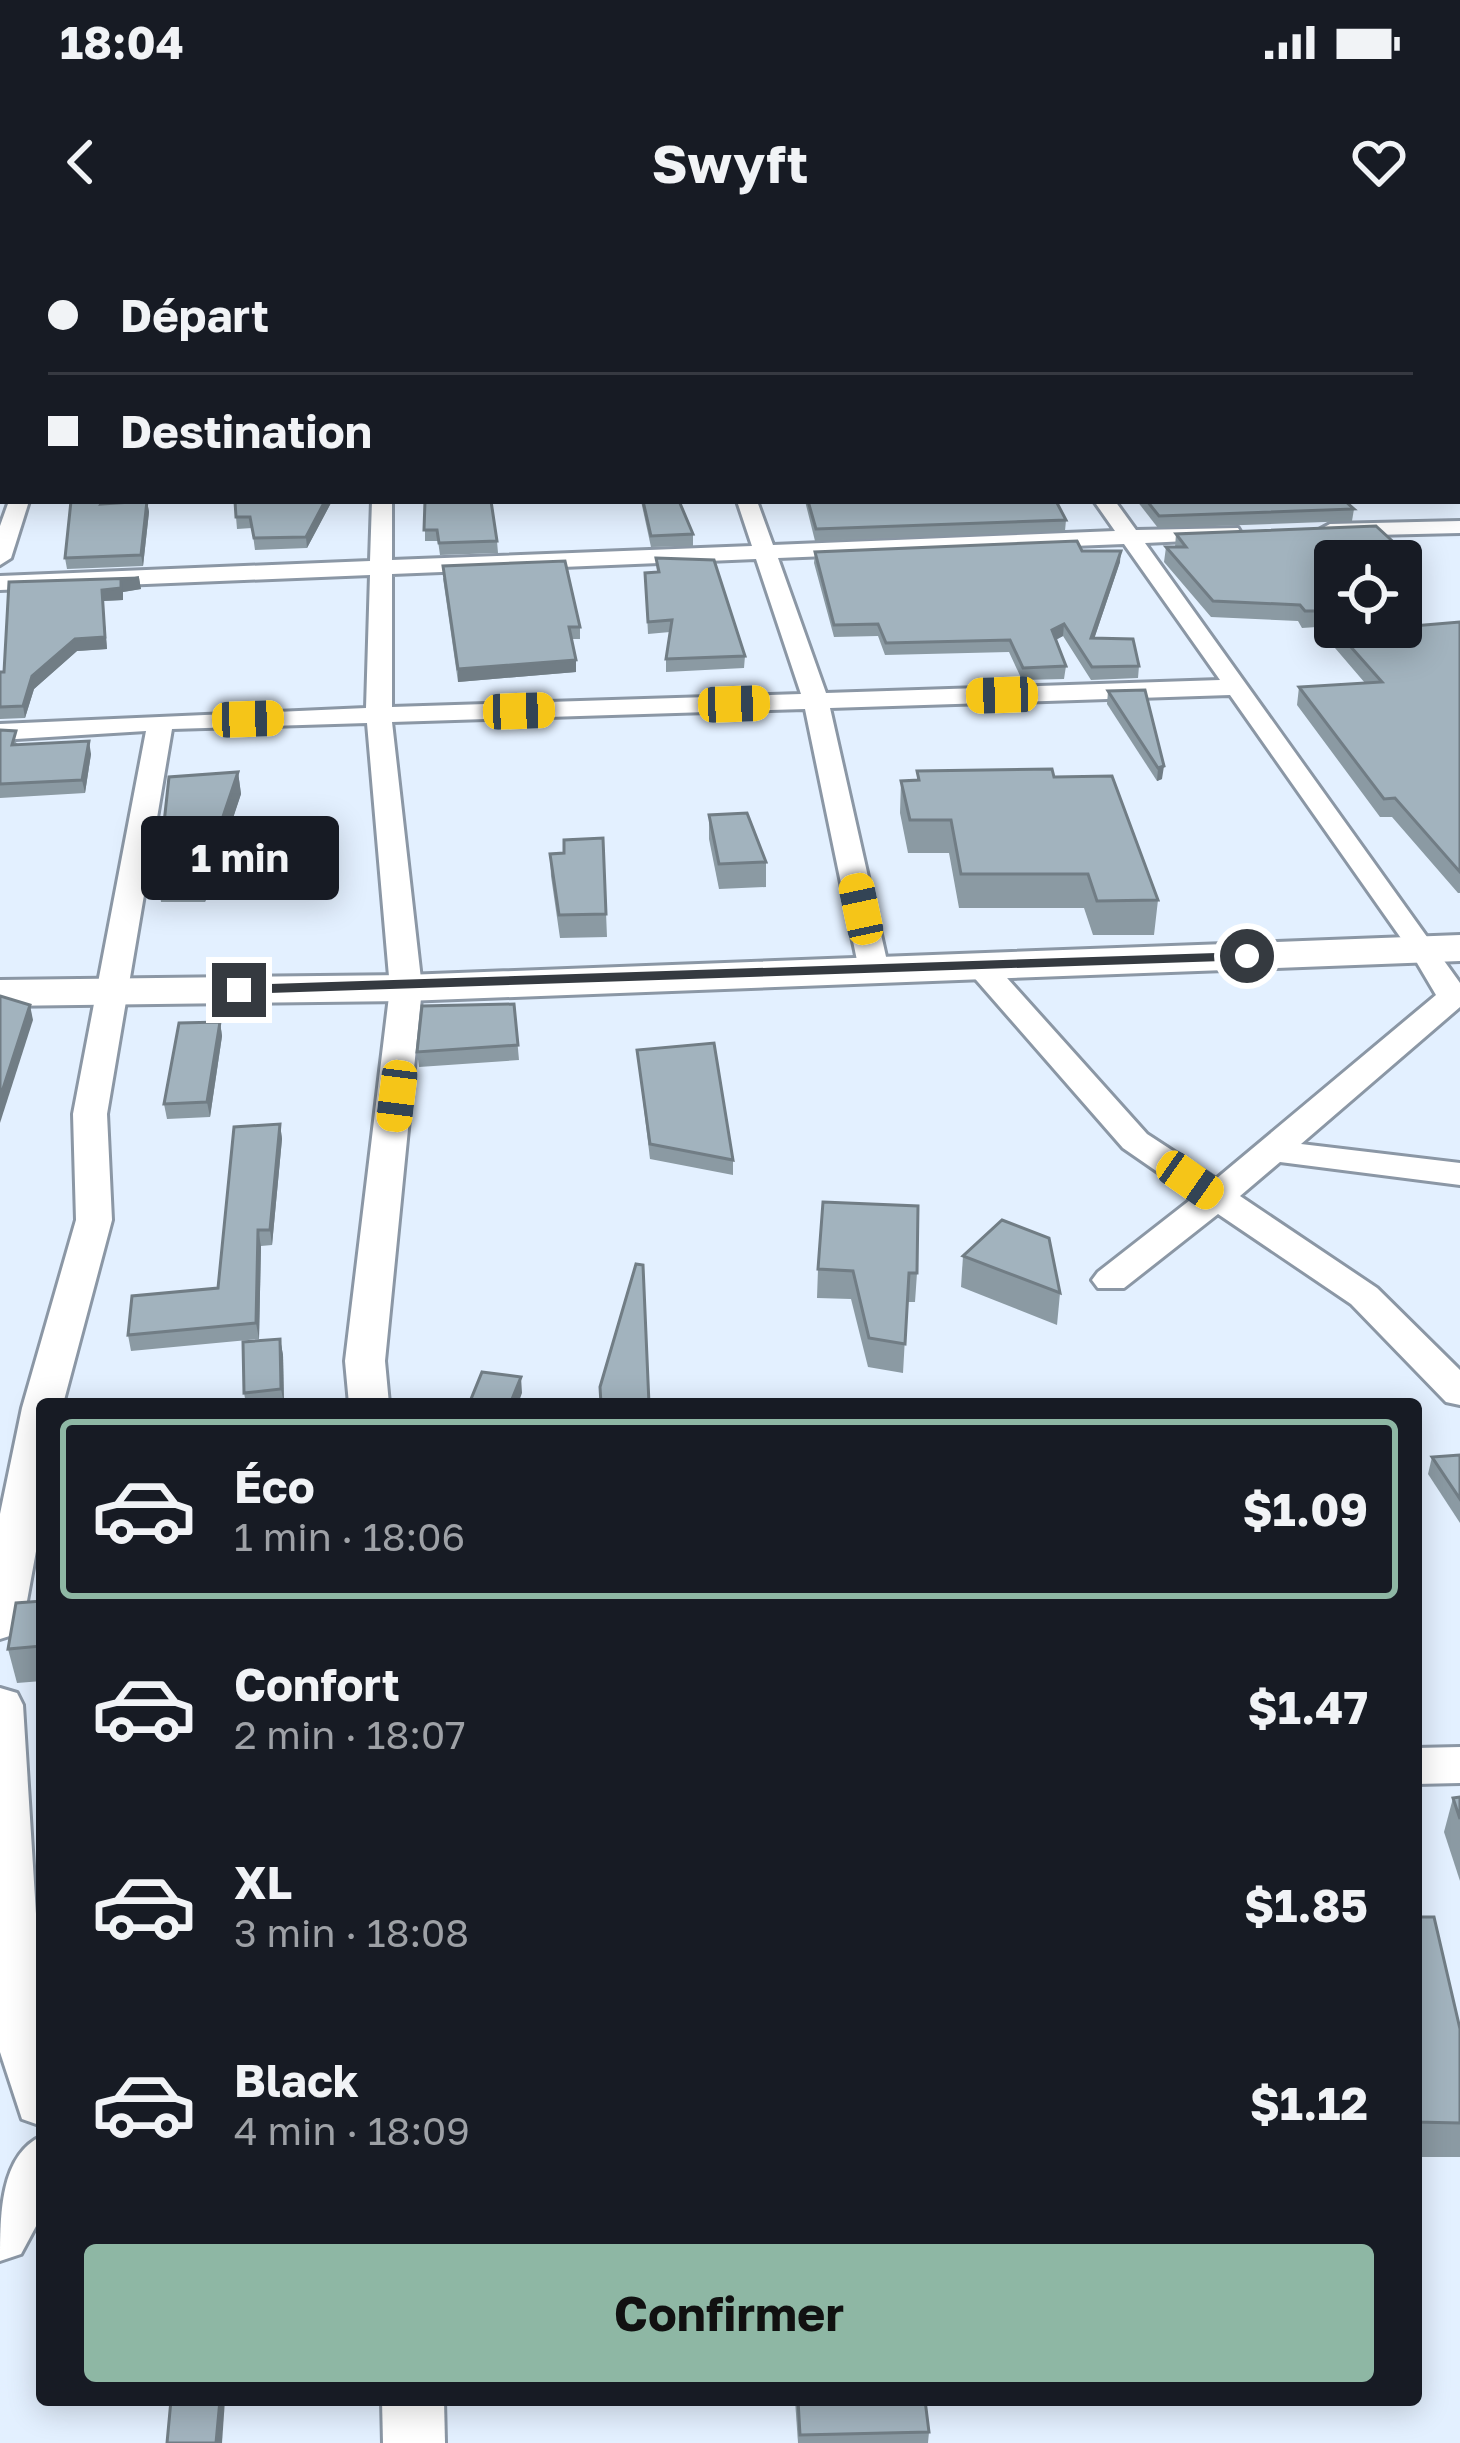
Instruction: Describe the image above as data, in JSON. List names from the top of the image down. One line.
{"page":{"status":"18:04","header":"Swyft","banner":["Départ","Destination"],"bubble":"1 min","list":[{"name":"Éco","note":"1 min · 18:06","value":"$1.09"},{"name":"Confort","note":"2 min · 18:07","value":"$1.47"},{"name":"XL","note":"3 min · 18:08","value":"$1.85"},{"name":"Black","note":"4 min · 18:09","value":"$1.12"}],"buttons":"Confirmer"}}
